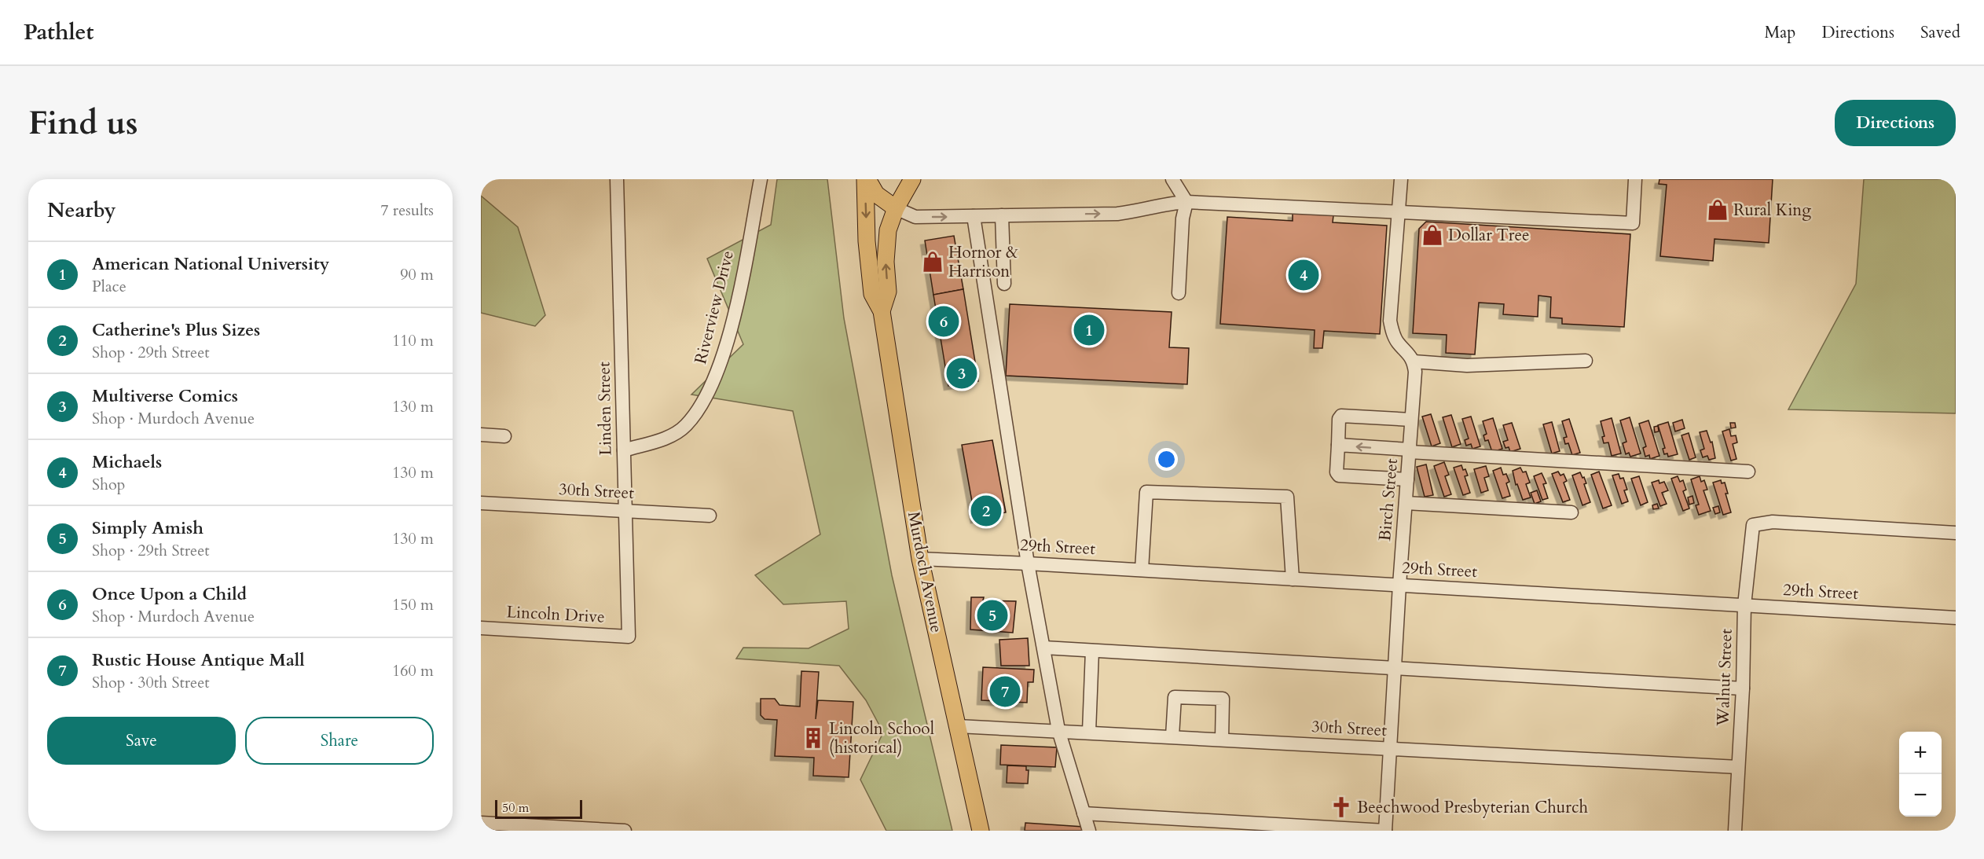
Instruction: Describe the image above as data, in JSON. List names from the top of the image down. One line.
{"streets":{"main road":["Murdoch Avenue"],"street":["Riverview Drive","Linden Street","30th Street","Birch Street","29th Street","Lincoln Drive","Walnut Street"]},"crossings":[["Riverview Drive","Linden Street"],["Linden Street","30th Street"],["Linden Street","Lincoln Drive"],["30th Street","Birch Street"],["30th Street","Murdoch Avenue"],["30th Street","Walnut Street"],["Birch Street","29th Street"],["29th Street","Murdoch Avenue"],["29th Street","Walnut Street"]],"places":{"shop":["Rural King","Dollar Tree","Hornor & Harrison"],"building":["Lincoln School (historical)"],"church":["Beechwood Presbyterian Church"]},"scale_bar":"50 m","page":{"header":"Pathlet","nav":["Map","Directions","Saved"],"buttons":["Directions",["Save","Share"]],"title":"Find us","heading":["Nearby","7 results"],"list":[{"mark":"1","name":"American National University","note":"Place","value":"90 m"},{"mark":"2","name":"Catherine's Plus Sizes","note":"Shop · 29th Street","value":"110 m"},{"mark":"3","name":"Multiverse Comics","note":"Shop · Murdoch Avenue","value":"130 m"},{"mark":"4","name":"Michaels","note":"Shop","value":"130 m"},{"mark":"5","name":"Simply Amish","note":"Shop · 29th Street","value":"130 m"},{"mark":"6","name":"Once Upon a Child","note":"Shop · Murdoch Avenue","value":"150 m"},{"mark":"7","name":"Rustic House Antique Mall","note":"Shop · 30th Street","value":"160 m"}],"pins":["4","6","1","3","2","5","7"],"map_buttons":["+","−"],"scale":"50 m"}}
